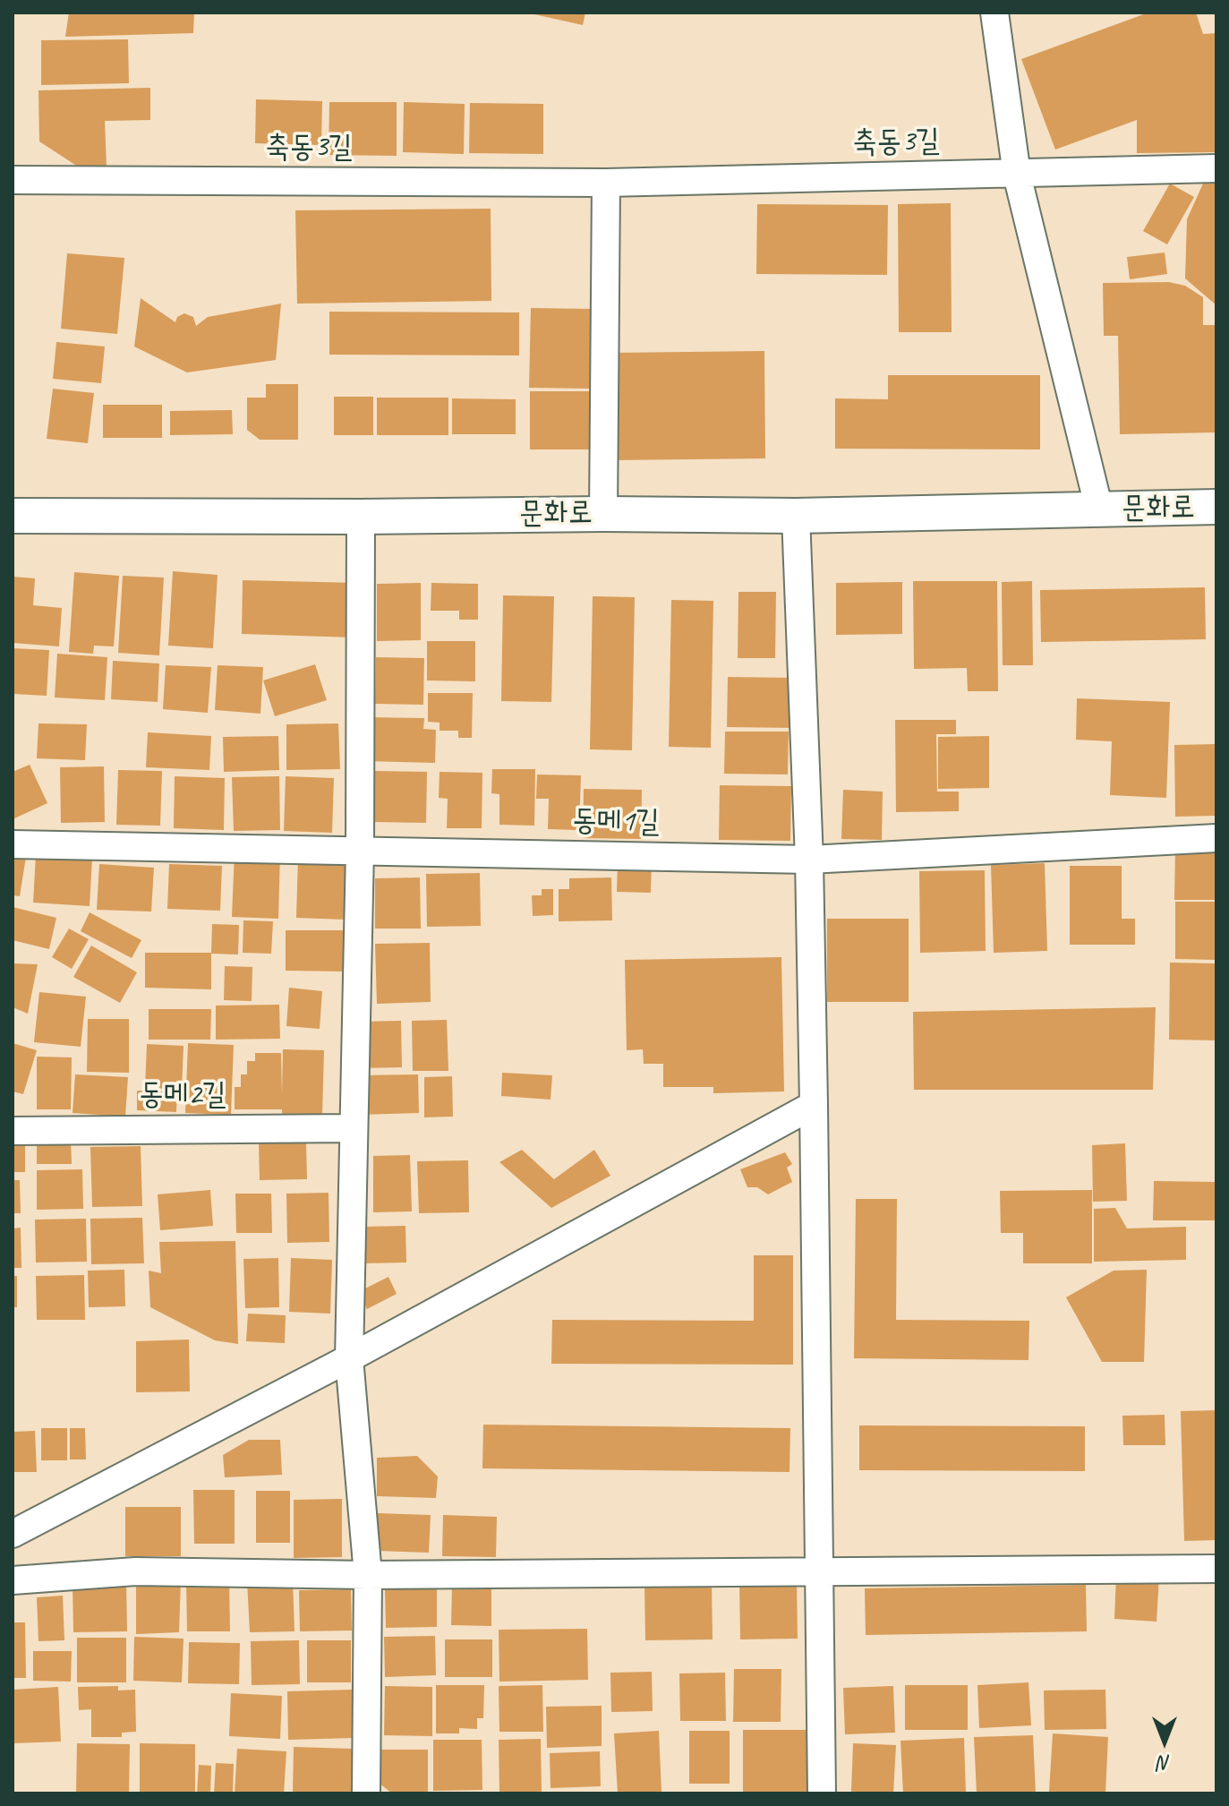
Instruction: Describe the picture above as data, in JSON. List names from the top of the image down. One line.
{"streets":{"street":["축동3길","문화로","동메1길","동메2길"]},"crossings":[["축동3길","문화로"]],"north":"bottom"}
